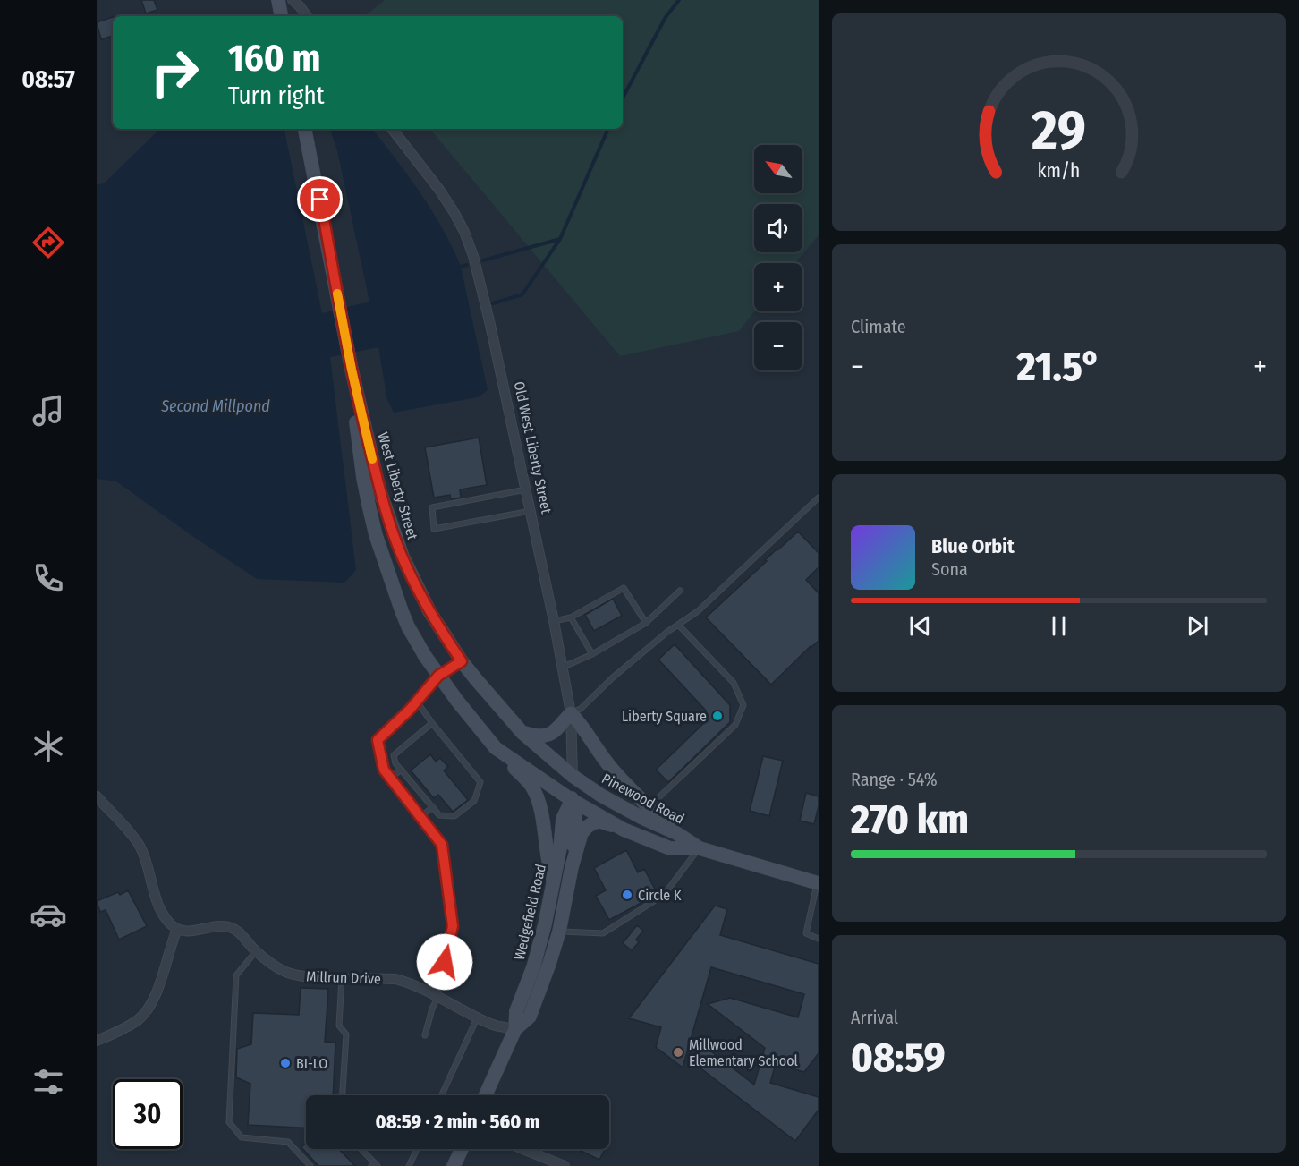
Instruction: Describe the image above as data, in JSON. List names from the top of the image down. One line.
{"streets":{"main road":["Old West Liberty Street","West Liberty Street","Pinewood Road","Wedgefield Road"],"street":["Millrun Drive"]},"crossings":[["Old West Liberty Street","West Liberty Street"],["Old West Liberty Street","Pinewood Road"],["Old West Liberty Street","Wedgefield Road"],["West Liberty Street","Pinewood Road"],["West Liberty Street","Wedgefield Road"],["Pinewood Road","Wedgefield Road"],["Wedgefield Road","Millrun Drive"]],"water":["Second Millpond"],"places":["Liberty Square","Circle K","Millwood Elementary School","BI-LO"],"north":"top left","page":{"tabs":"08:57","turn":["160 m","Turn right"],"map_buttons":["+","−"],"tile":["Climate",["Range · 54%","270 km"],["Arrival","08:59"]],"heat":["−","21.5°","+"],"song":["Blue Orbit","Sona"],"limit":"30","trip":"08:59 · 2 min · 560 m","gauge":["29","km/h"]}}
